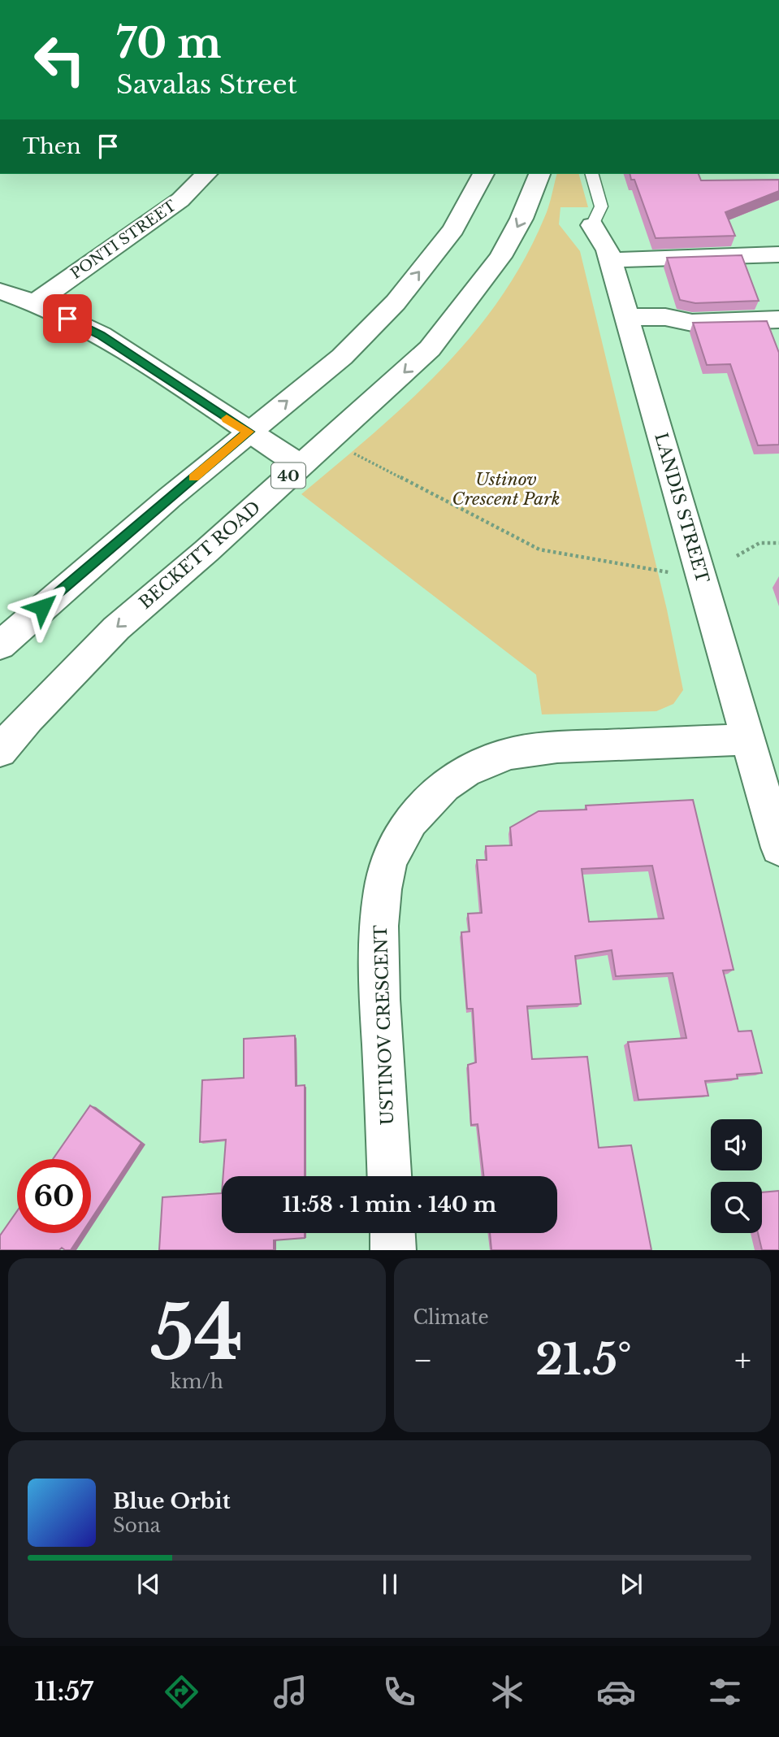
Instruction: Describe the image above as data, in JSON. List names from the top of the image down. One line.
{"streets":{"street":["PONTI STREET","40","LANDIS STREET","BECKETT ROAD","USTINOV CRESCENT"]},"crossings":[["LANDIS STREET","USTINOV CRESCENT"]],"parks":["Ustinov Crescent Park"],"page":{"turn":["70 m","Savalas Street"],"then":"Then","limit":"60","trip":"11:58 · 1 min · 140 m","tile":[["54","km/h"],"Climate"],"heat":["−","21.5°","+"],"song":["Blue Orbit","Sona"],"tabs":"11:57"}}
